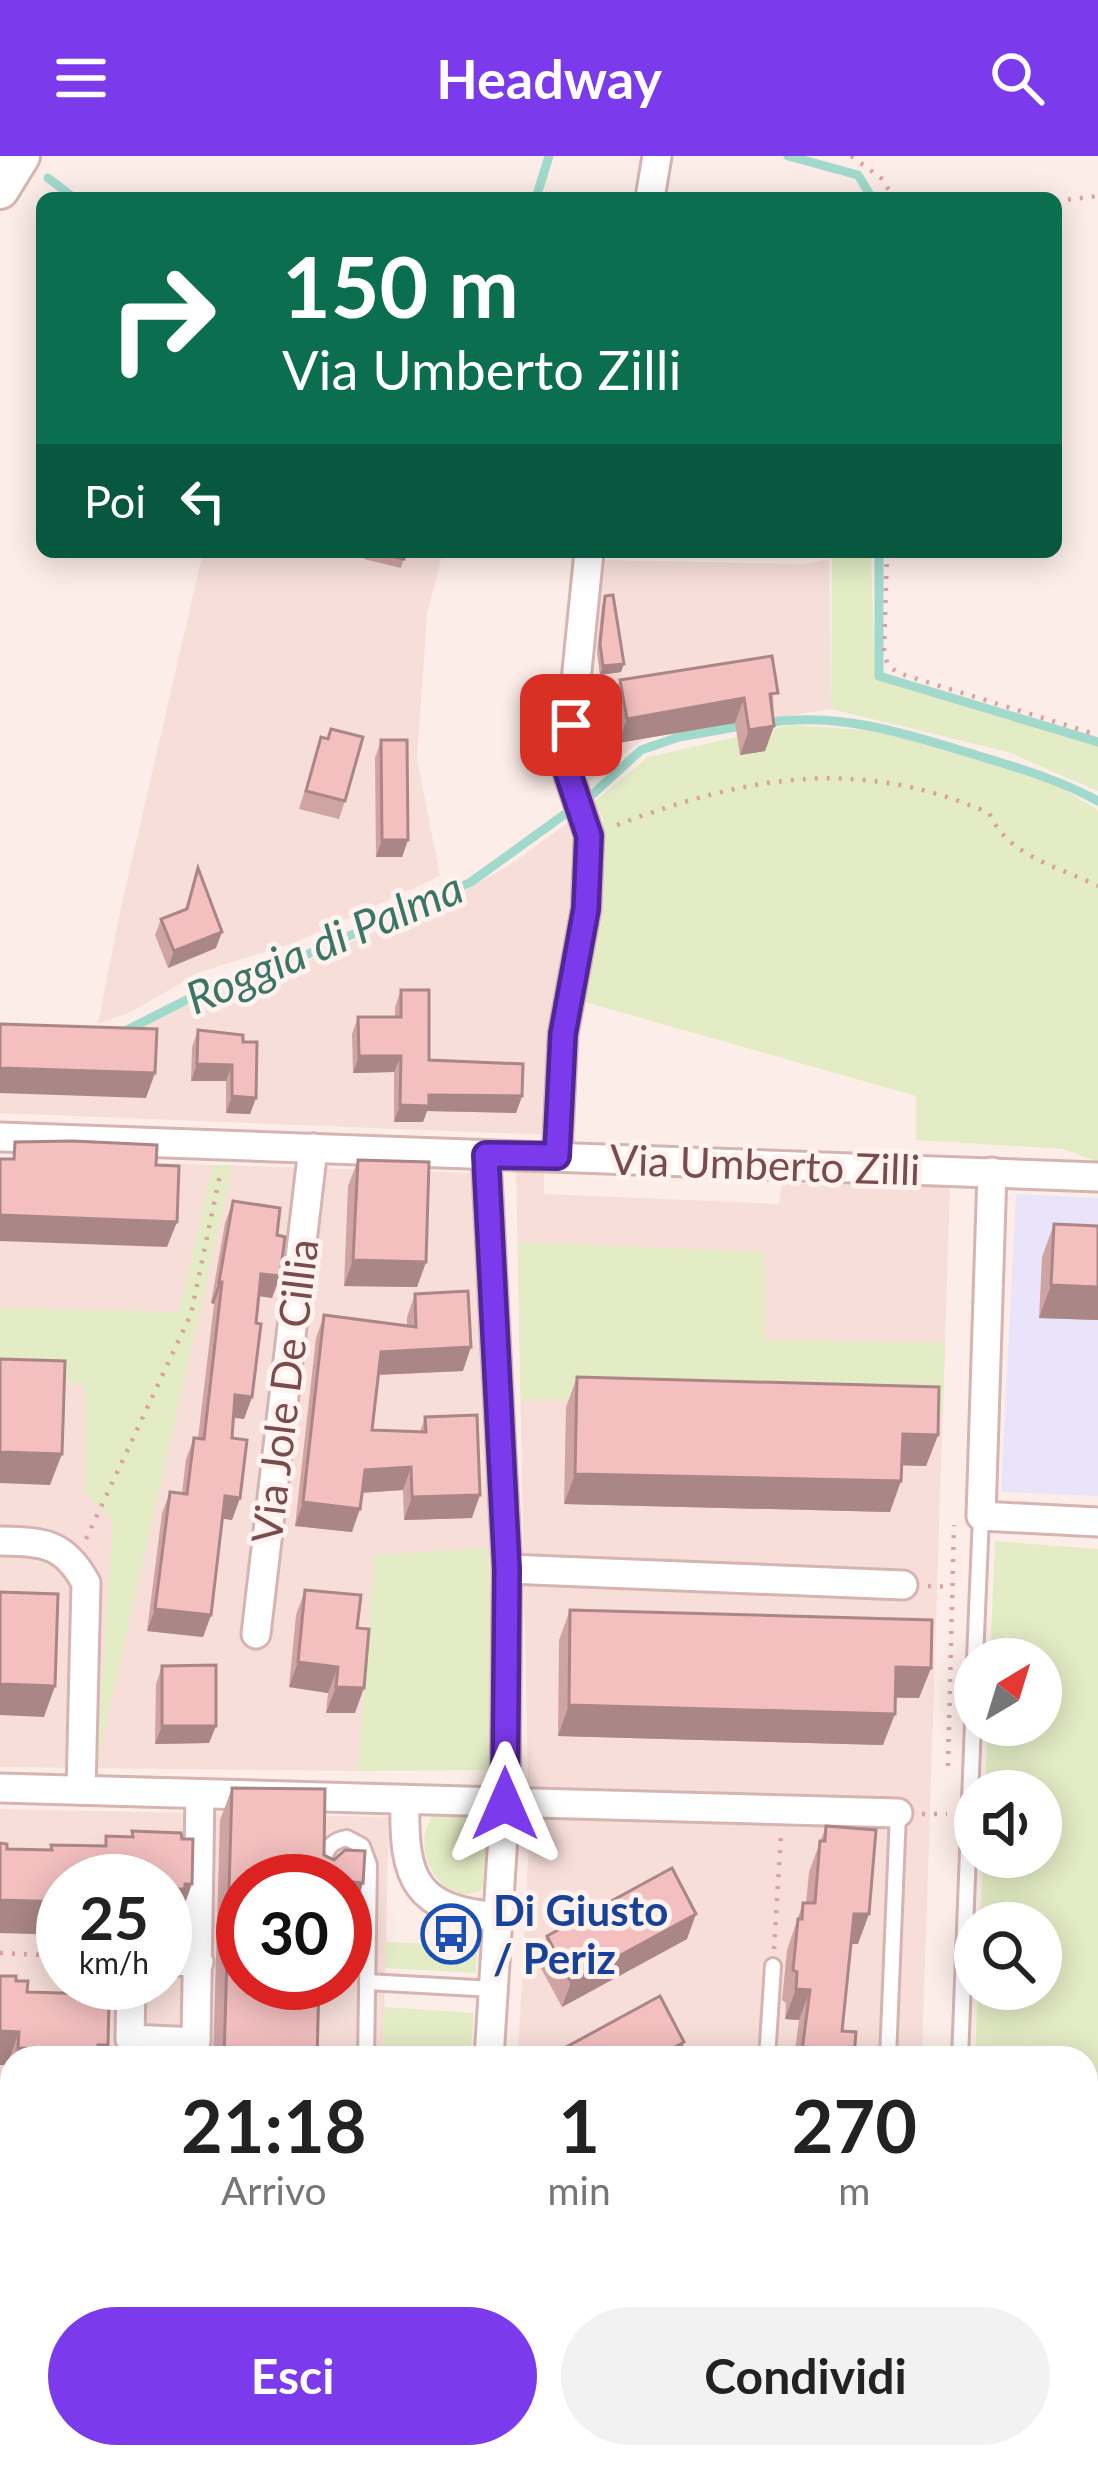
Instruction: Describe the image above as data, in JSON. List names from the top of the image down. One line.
{"streets":{"street":["Via Umberto Zilli","Via Jole De Cillia"]},"crossings":[["Via Umberto Zilli","Via Jole De Cillia"]],"water":["Roggia di Palma"],"places":{"bus stop":["Di Giusto / Periz"]},"north":"top right","page":{"header":"Headway","turn":["150 m","Via Umberto Zilli"],"then":"Poi","speed":"25 km/h","limit":"30","eta":["21:18","Arrivo","1","min","270","m"],"buttons":["Esci","Condividi"]}}
